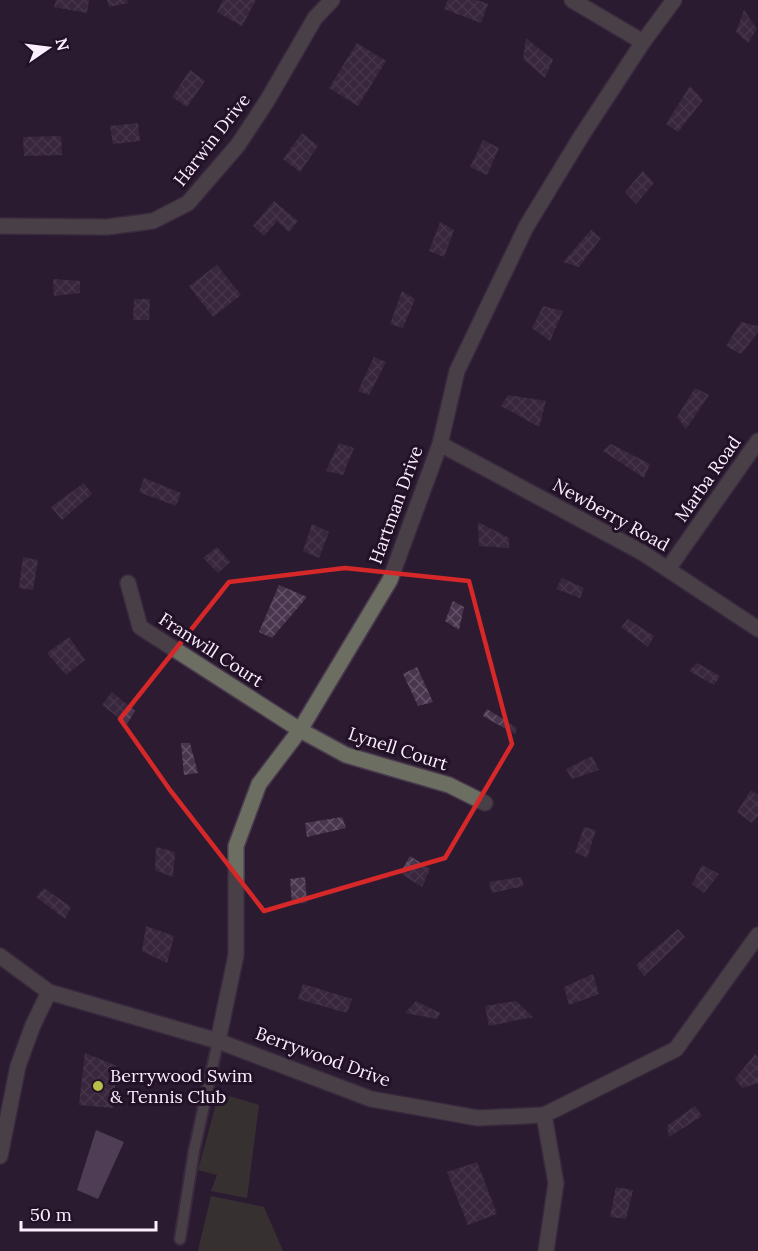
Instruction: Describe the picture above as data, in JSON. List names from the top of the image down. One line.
{"streets":{"street":["Harwin Drive","Marba Road","Hartman Drive","Newberry Road","Franwill Court","Lynell Court","Berrywood Drive"]},"crossings":[["Marba Road","Newberry Road"],["Hartman Drive","Newberry Road"],["Hartman Drive","Franwill Court"],["Hartman Drive","Lynell Court"],["Hartman Drive","Berrywood Drive"],["Franwill Court","Lynell Court"]],"places":["Berrywood Swim & Tennis Club"],"scale_bar":"50 m","north":"right"}
